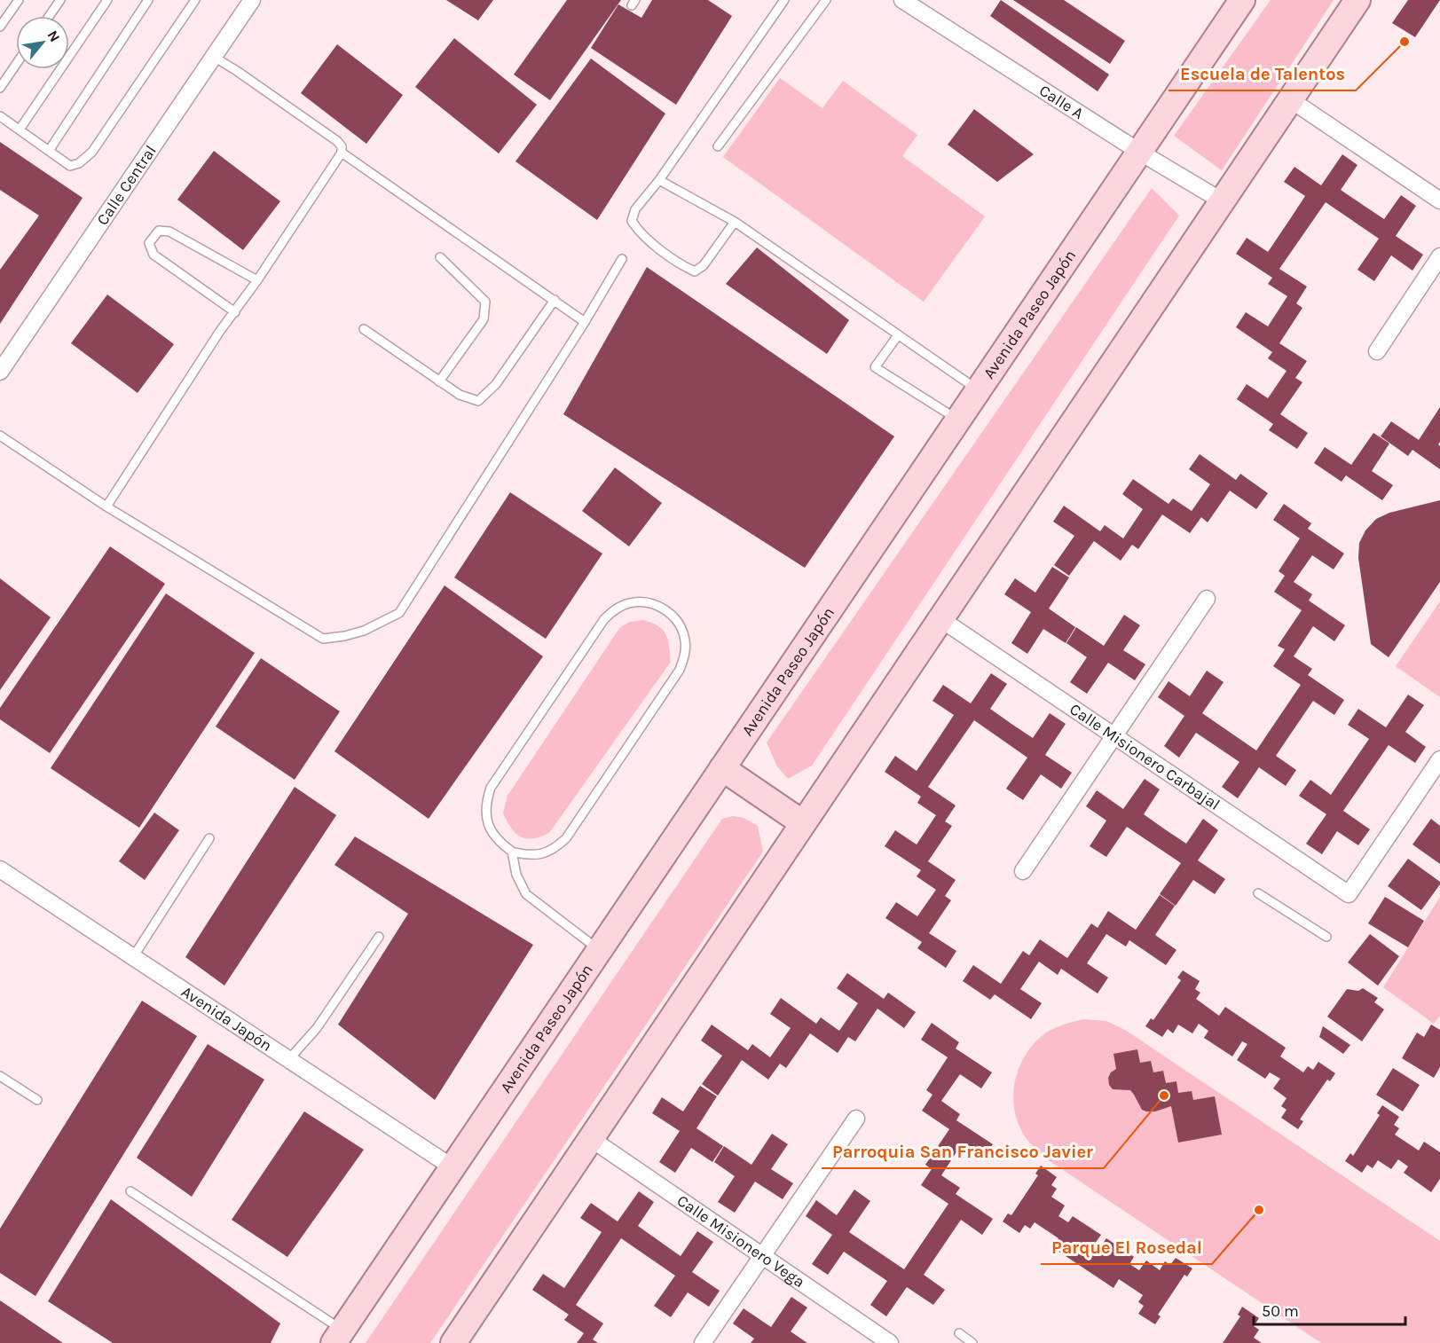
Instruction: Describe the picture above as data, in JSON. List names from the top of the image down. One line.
{"streets":{"main road":["Avenida Paseo Japón"],"street":["Calle A","Calle Central","Calle Misionero Carbajal","Avenida Japón","Calle Misionero Vega"]},"crossings":[["Calle A","Avenida Paseo Japón"],["Avenida Paseo Japón","Avenida Japón"]],"places":["Escuela de Talentos","Parroquia San Francisco Javier","Parque El Rosedal"],"scale_bar":"50 m","north":"top right"}
